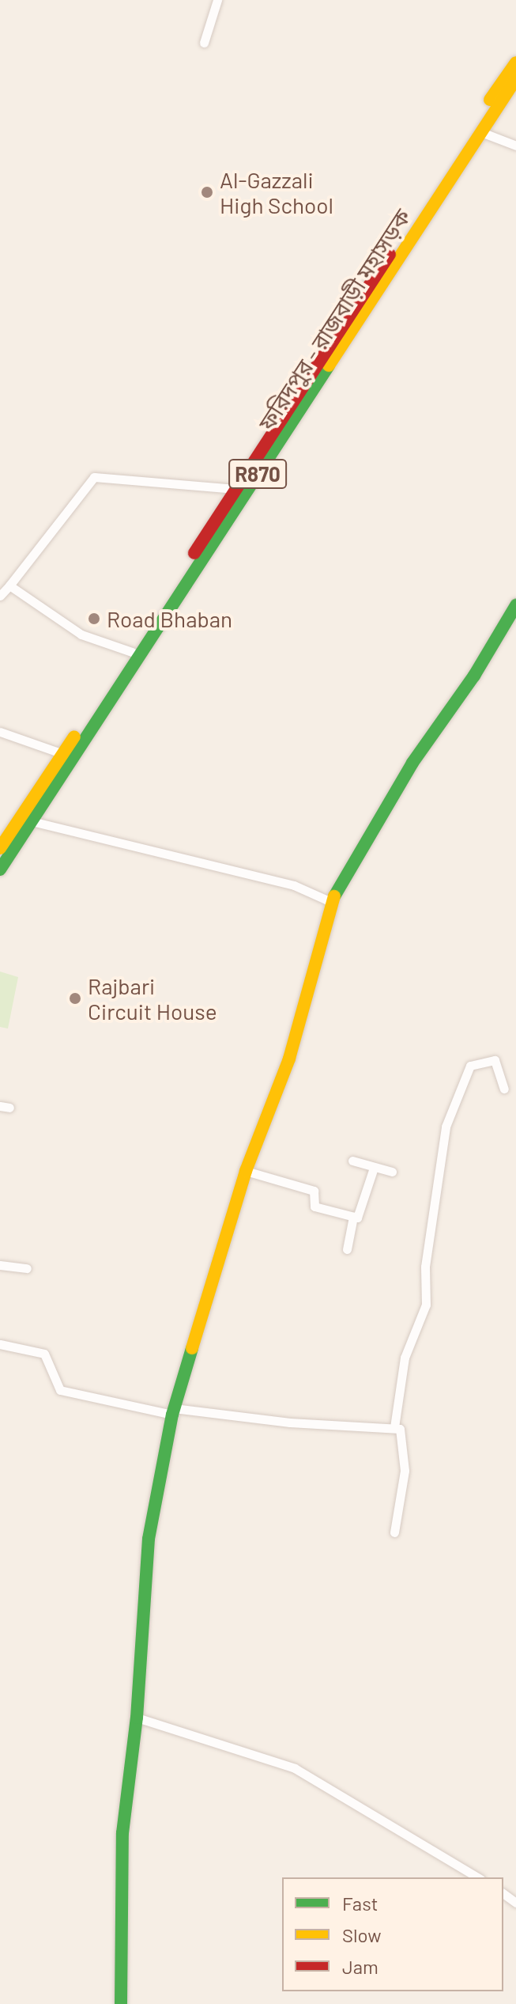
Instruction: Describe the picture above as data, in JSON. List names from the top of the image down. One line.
{"streets":{"main road":["ফরিদপুর - রাজবাড়ী মহাসড়ক","R870"]},"places":["Al-Gazzali High School","Road Bhaban","Rajbari Circuit House"],"legend":["Fast","Slow","Jam"]}
